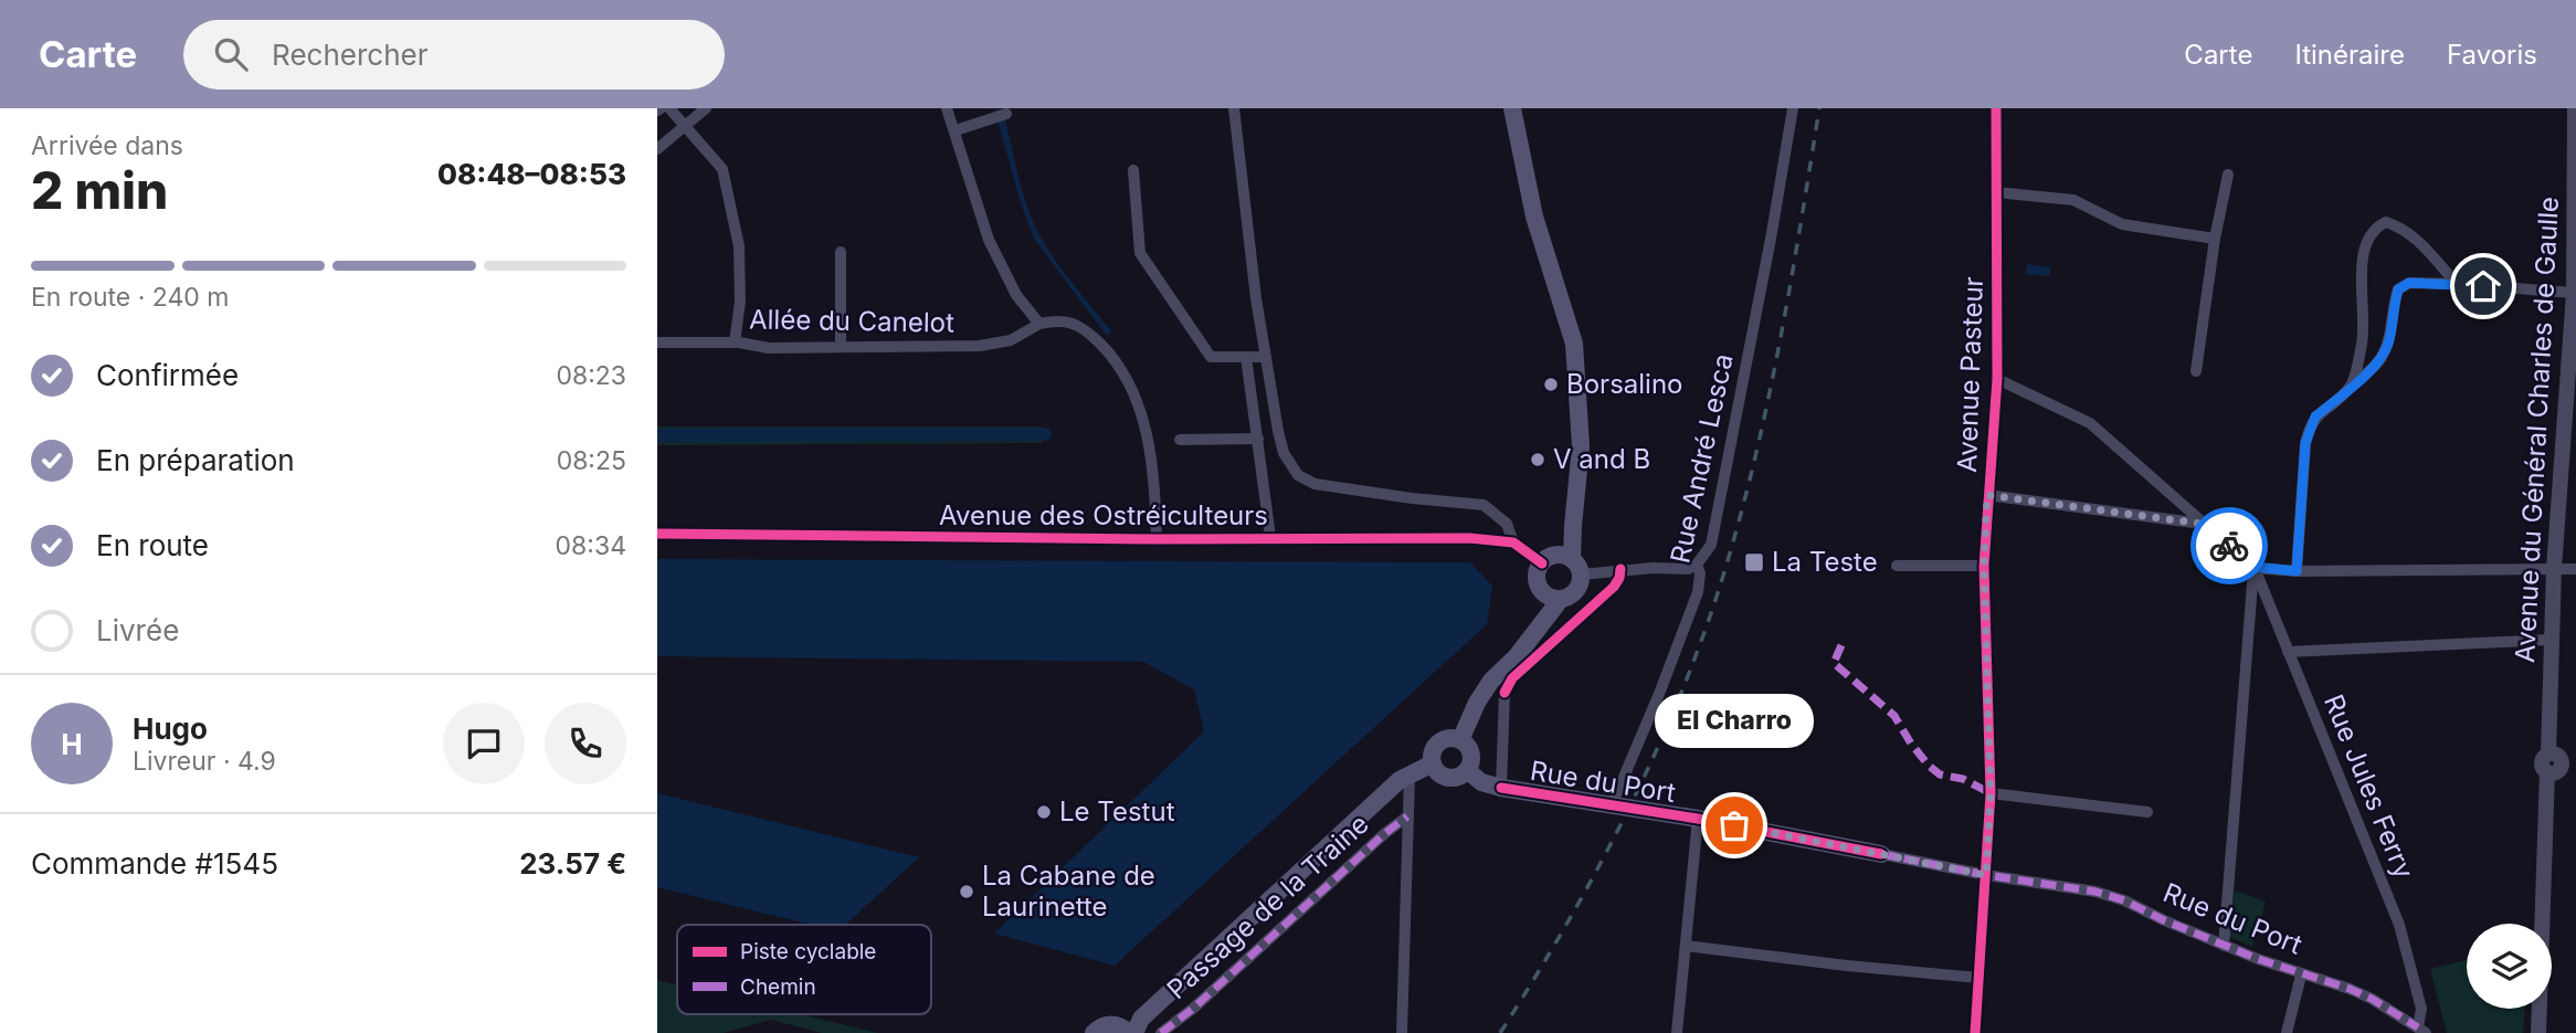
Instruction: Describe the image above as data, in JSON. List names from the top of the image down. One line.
{"streets":{"main road":["Rue du Port"],"street":["Allée du Canelot","Avenue Pasteur","Avenue du Général Charles de Gaulle","Rue André Lesca","Avenue des Ostréiculteurs","Rue Jules Ferry","Passage de la Traine"]},"crossings":[["Avenue Pasteur","Rue du Port"],["Rue André Lesca","Rue du Port"],["Rue du Port","Rue Jules Ferry"]],"places":{"other":["Borsalino","V and B","Le Testut","El Charro","La Cabane de Laurinette"],"transit":["La Teste"]},"legend":["Piste cyclable","Chemin"],"page":{"header":"Carte","search":"Rechercher","nav":["Carte","Itinéraire","Favoris"],"heading":["2 min","Arrivée dans","08:48–08:53"],"panel":["Hugo","Livreur · 4.9","Commande #1545","23.57 €"],"bar":"En route · 240 m","list":[["Confirmée","08:23"],["En préparation","08:25"],["En route","08:34"],"Livrée"],"bubble":"El Charro","round":"H"}}
